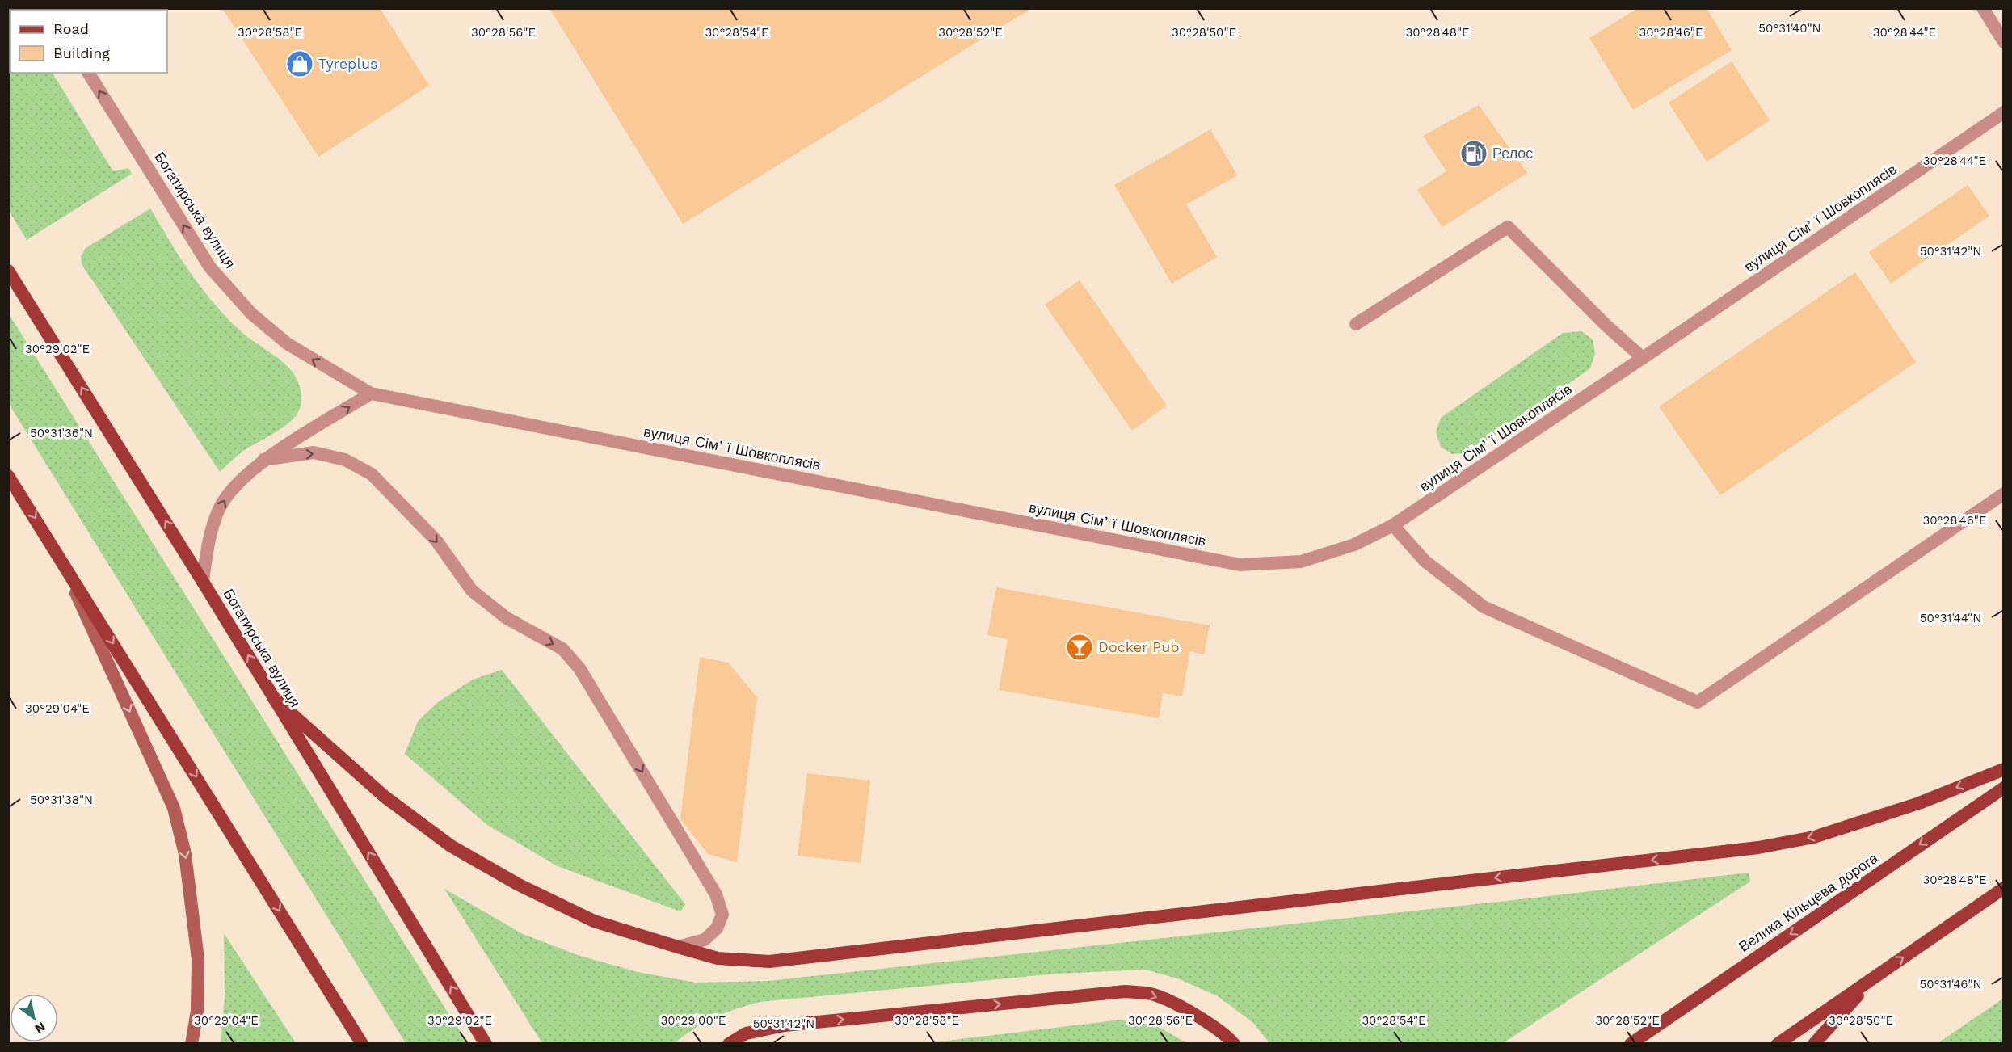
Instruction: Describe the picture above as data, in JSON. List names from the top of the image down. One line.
{"streets":{"main road":["Богатирська вулиця","Велика Кільцева дорога"],"street":["вулиця Сімʼї Шовкоплясів"]},"crossings":[["Богатирська вулиця","вулиця Сімʼї Шовкоплясів"]],"one_way":["Богатирська вулиця"],"places":{"shop":["Tyreplus"],"fuel station":["Релос"],"bar":["Docker Pub"]},"legend":["Road","Building"],"north":"bottom right","coordinates":["50°31'40\"N","30°28'58\"E","30°28'56\"E","30°28'54\"E","30°28'52\"E","30°28'50\"E","30°28'48\"E","30°28'46\"E","30°28'44\"E","50°31'42\"N","30°29'02\"E","50°31'36\"N","50°31'44\"N","30°29'04\"E","50°31'38\"N","50°31'46\"N","30°29'00\"E"]}
